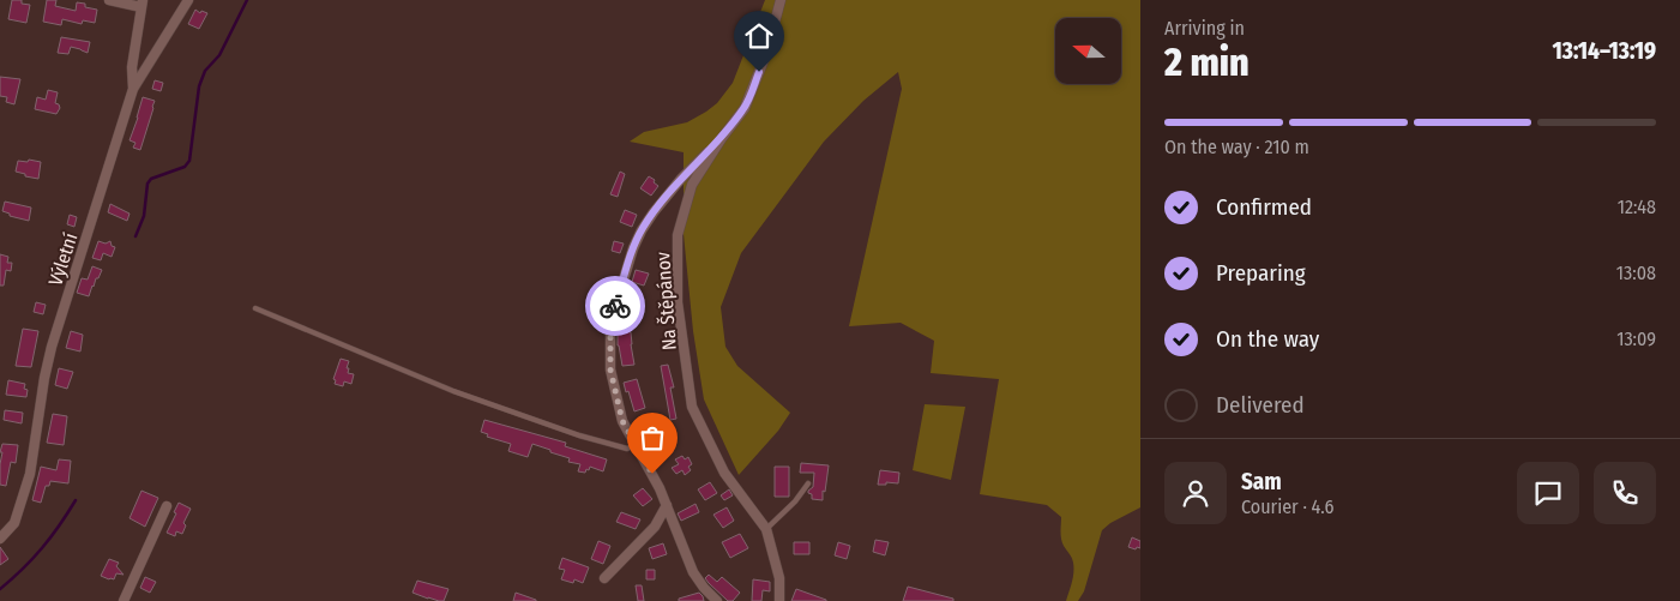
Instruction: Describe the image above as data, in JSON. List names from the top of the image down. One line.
{"streets":{"street":["Výletní","Na Štěpánov"]},"north":"left","page":{"heading":["2 min","Arriving in","13:14–13:19"],"panel":["Sam","Courier · 4.6"],"bar":"On the way · 210 m","list":[["Confirmed","12:48"],["Preparing","13:08"],["On the way","13:09"],"Delivered"]}}
